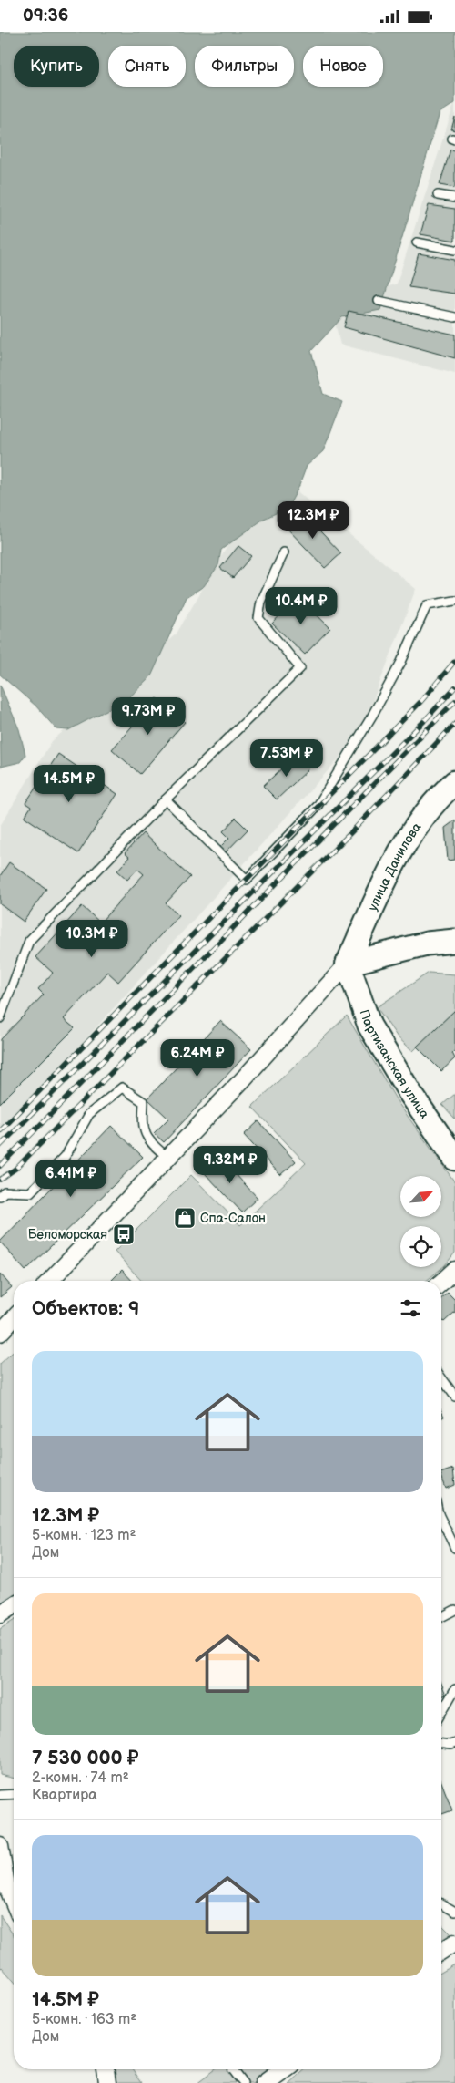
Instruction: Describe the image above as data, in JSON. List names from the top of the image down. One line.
{"streets":{"main road":["улица Данилова","Партизанская улица"]},"crossings":[["улица Данилова","Партизанская улица"]],"places":{"shop":["Спа-Салон"],"bus stop":["Беломорская"]},"north":"top right","page":{"status":"09:36","chip":["Купить","Снять","Фильтры","Новое"],"price":["12.3M ₽","10.4M ₽","9.73M ₽","7.53M ₽","14.5M ₽","10.3M ₽","6.24M ₽","9.32M ₽","6.41M ₽"],"heading":"Объектов: 9","list":[{"name":"12.3M ₽","note":"5-комн. · 123 m² · Дом"},{"name":"7 530 000 ₽","note":"2-комн. · 74 m² · Квартира"},{"name":"14.5M ₽","note":"5-комн. · 163 m² · Дом"}]}}
